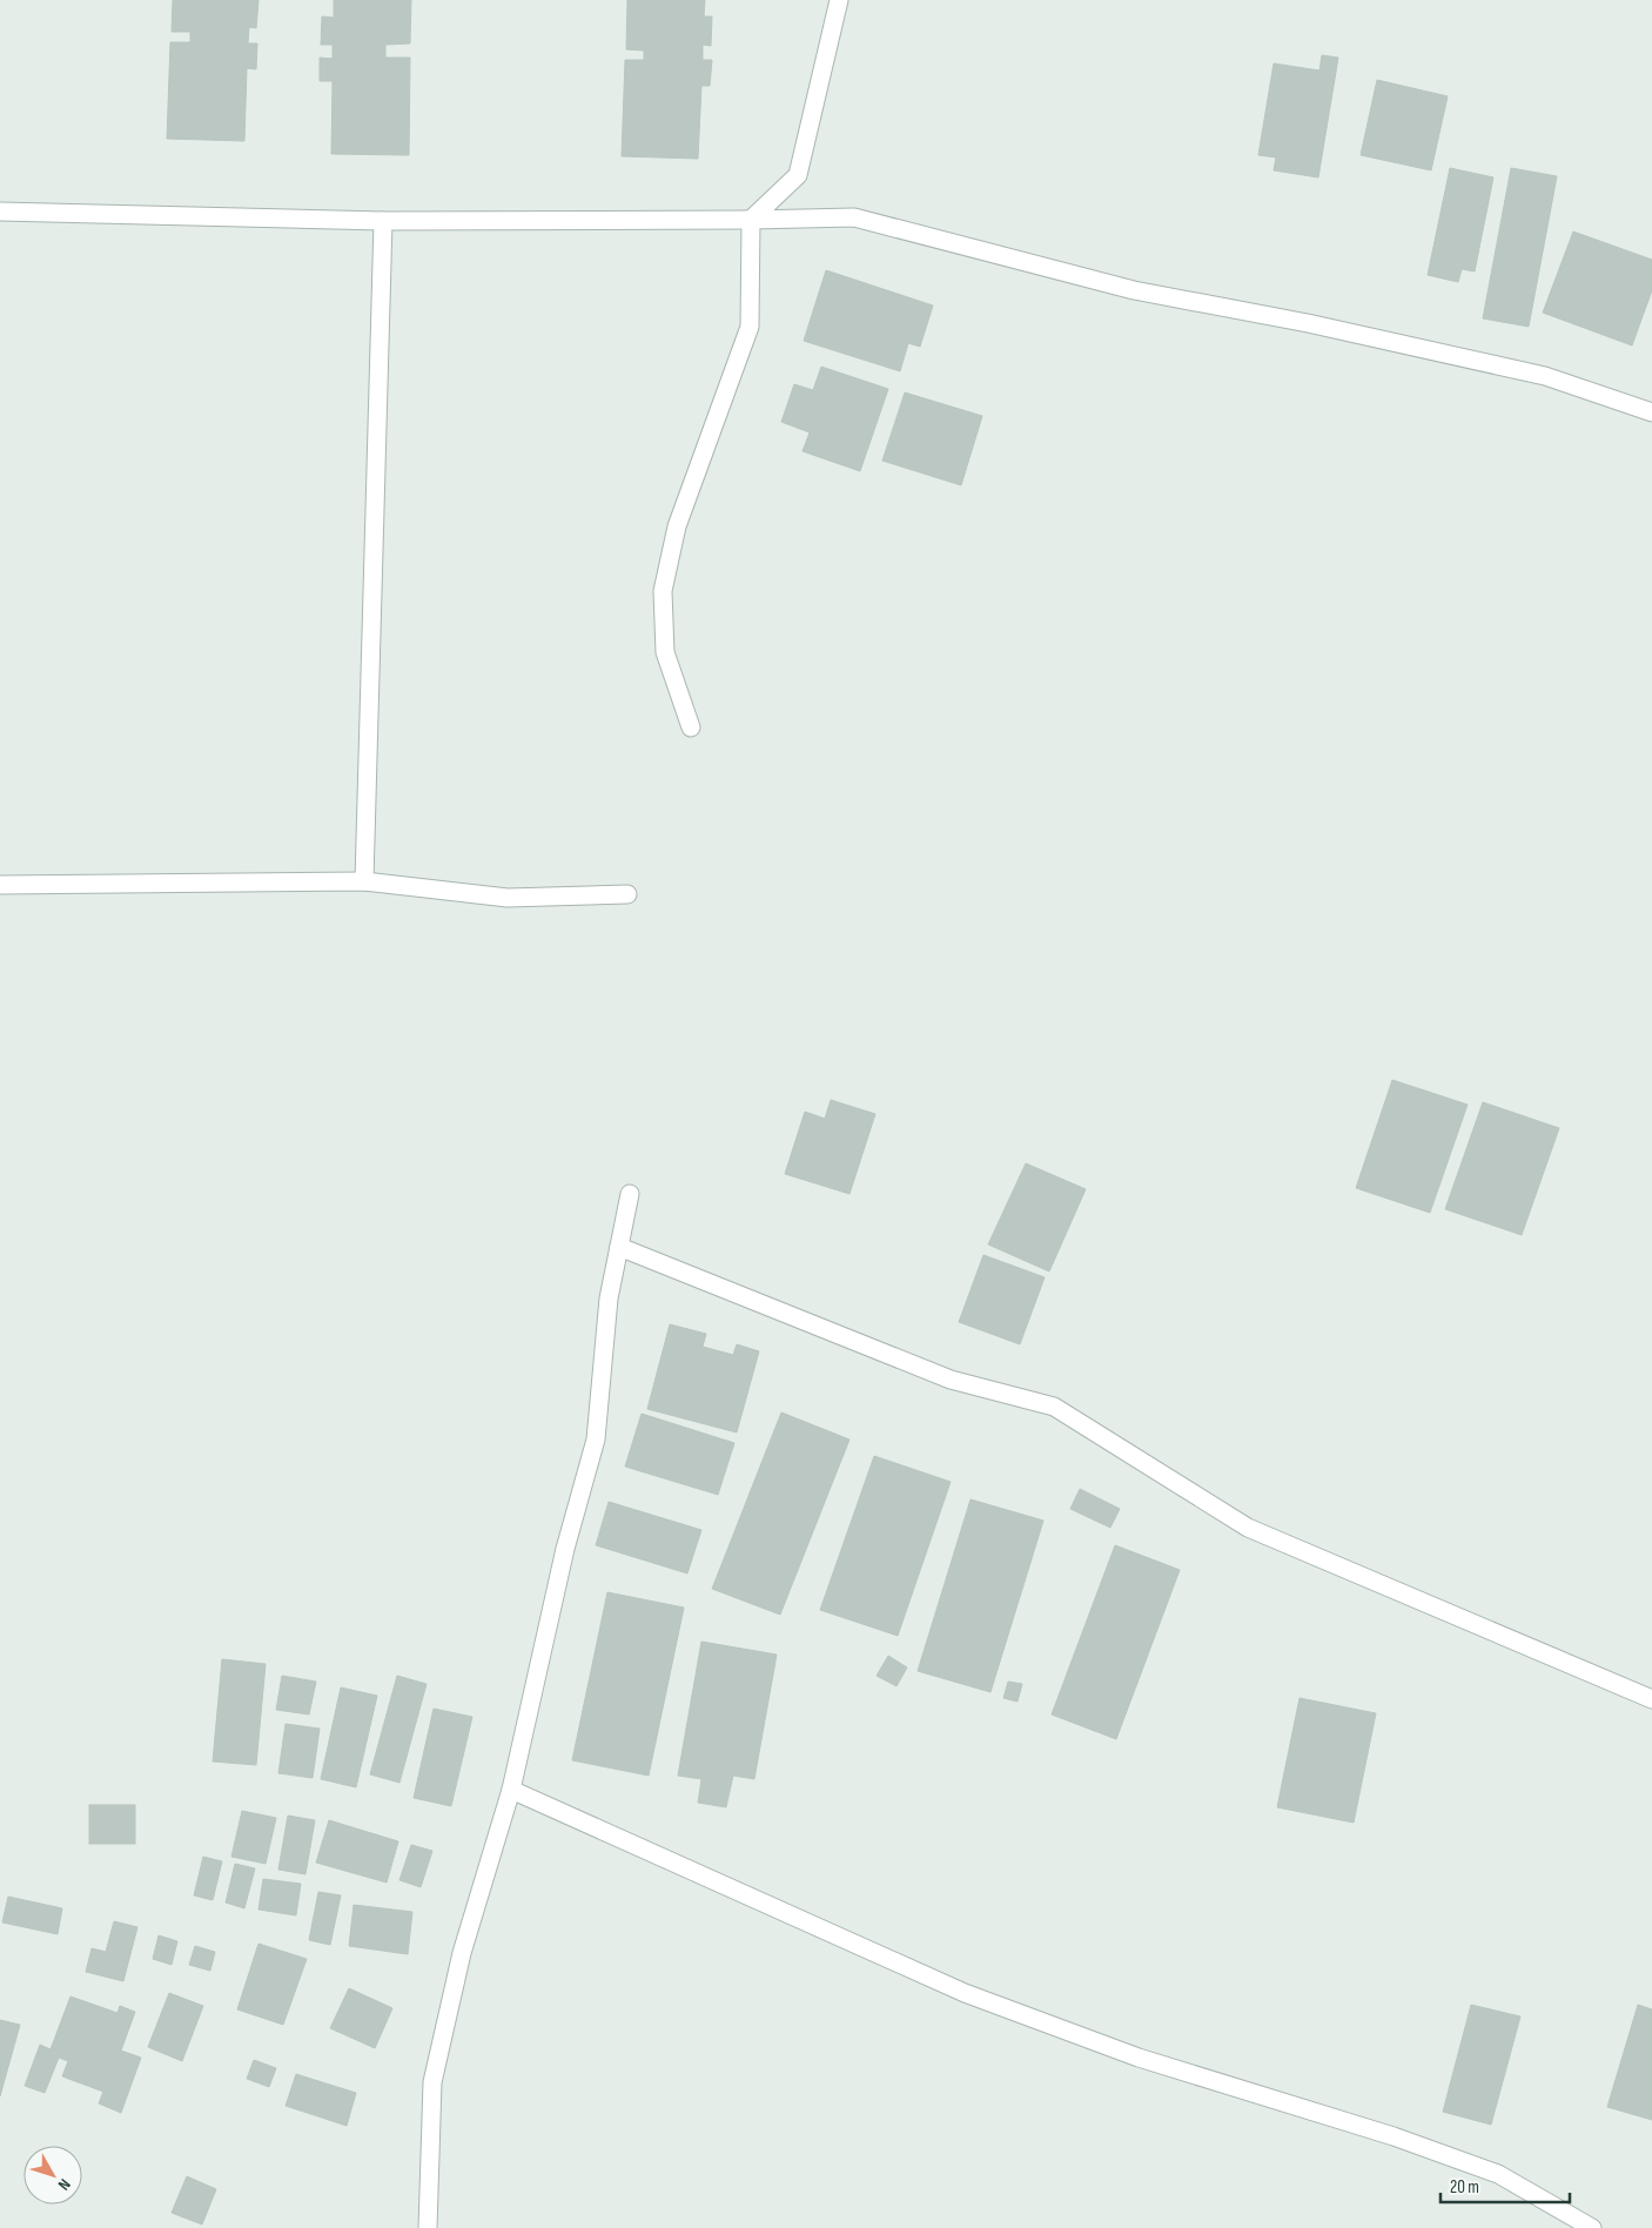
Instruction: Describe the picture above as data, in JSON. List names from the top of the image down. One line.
{"scale_bar":"20 m","north":"bottom right"}
